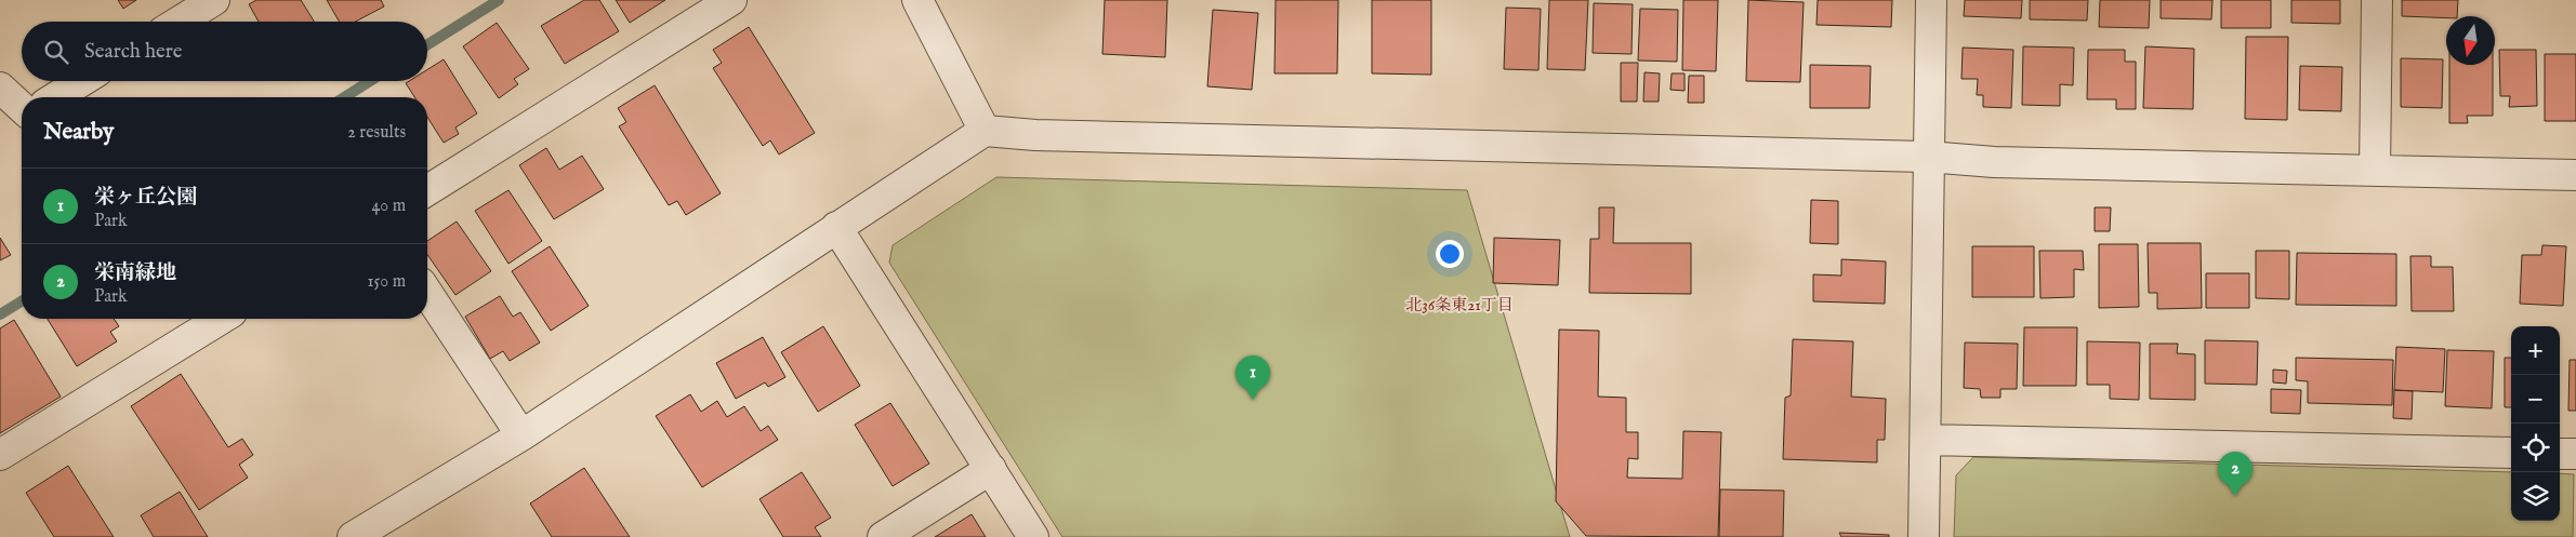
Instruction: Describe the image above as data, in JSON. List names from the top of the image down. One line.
{"districts":["北36条東21丁目"],"north":"bottom","page":{"search":"Search here","heading":["Nearby","2 results"],"list":[{"mark":"1","name":"栄ヶ丘公園","note":"Park","value":"40 m"},{"mark":"2","name":"栄南緑地","note":"Park","value":"150 m"}],"map_buttons":["+","−"],"pins":["1","2"]}}
